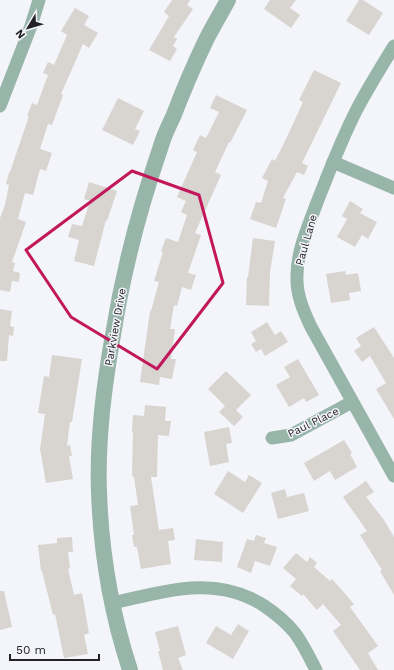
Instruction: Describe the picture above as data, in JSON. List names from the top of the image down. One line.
{"streets":{"street":["Paul Lane","Parkview Drive","Paul Place"]},"crossings":[["Paul Lane","Paul Place"]],"scale_bar":"50 m","north":"bottom left"}
